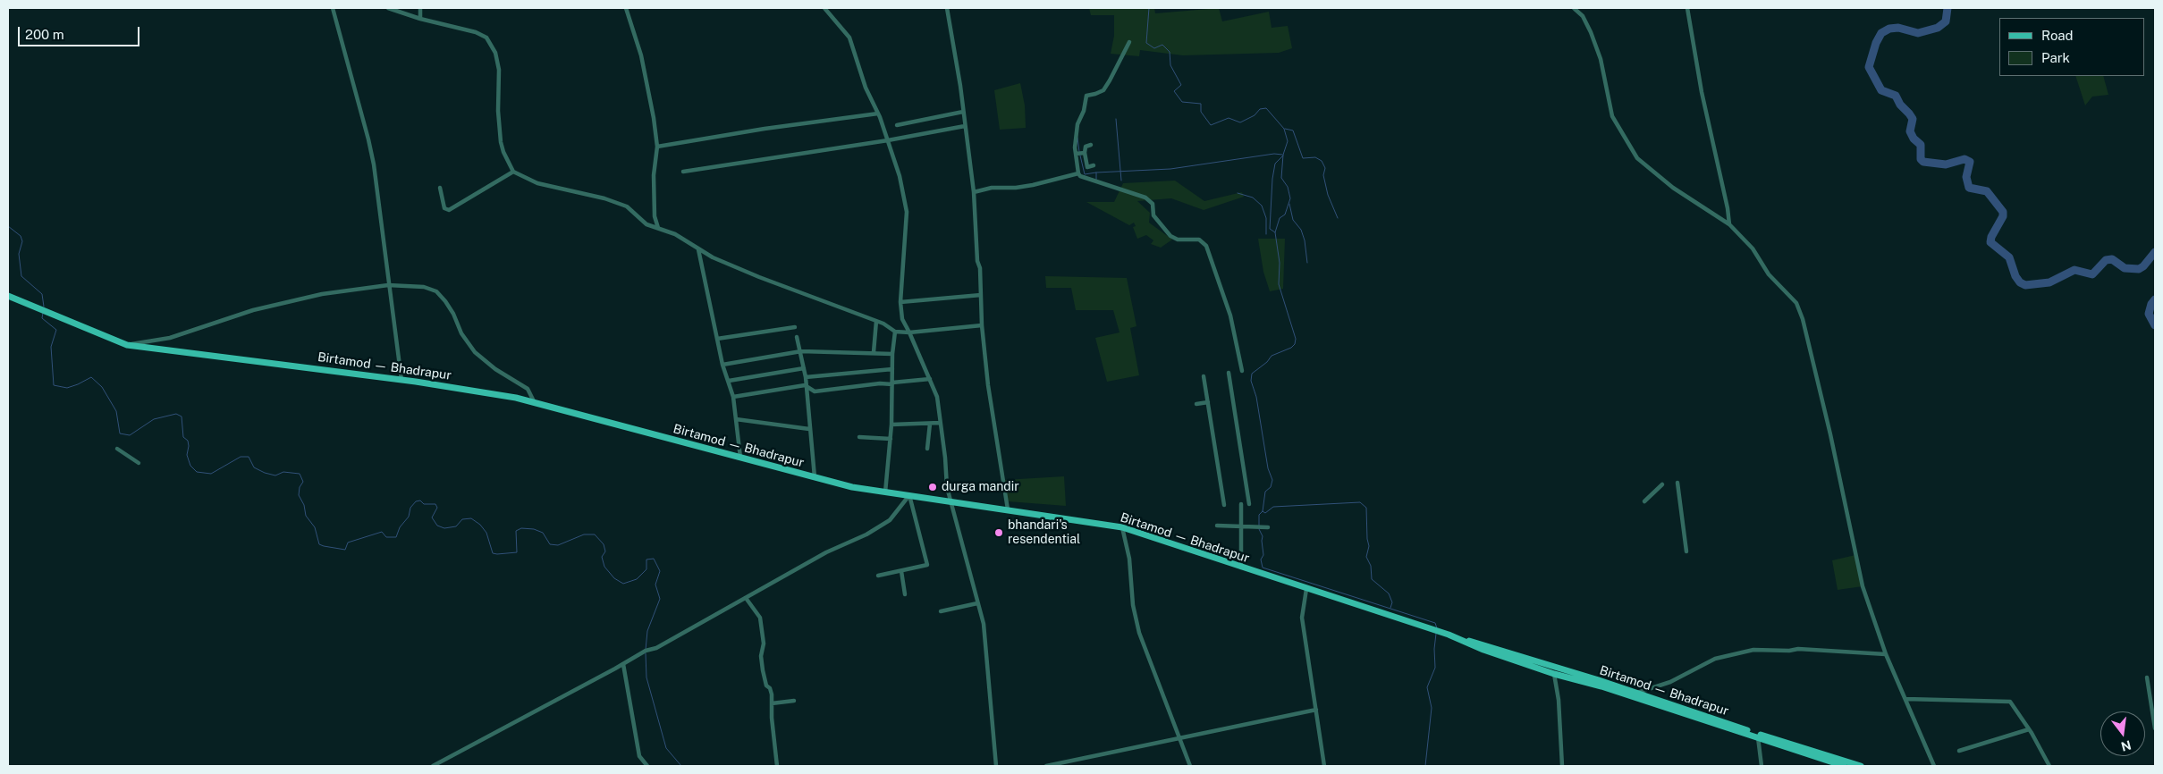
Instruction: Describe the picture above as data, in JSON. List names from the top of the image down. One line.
{"streets":{"main road":["Birtamod — Bhadrapur"]},"places":["durga mandir","bhandari's resendential"],"legend":["Road","Park"],"scale_bar":"200 m","north":"bottom"}
